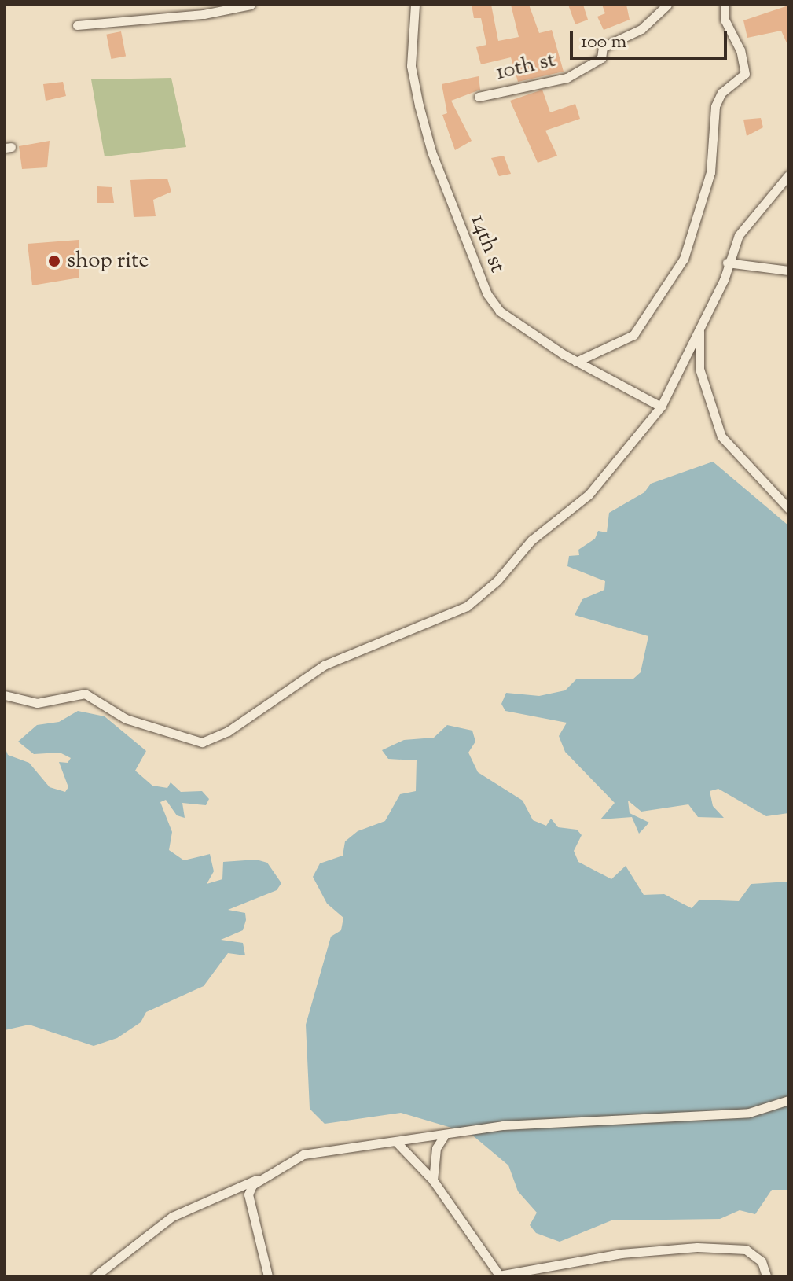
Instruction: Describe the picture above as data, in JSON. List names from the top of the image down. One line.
{"streets":{"street":["10th st","14th st"]},"places":["shop rite"],"scale_bar":"100 m"}
